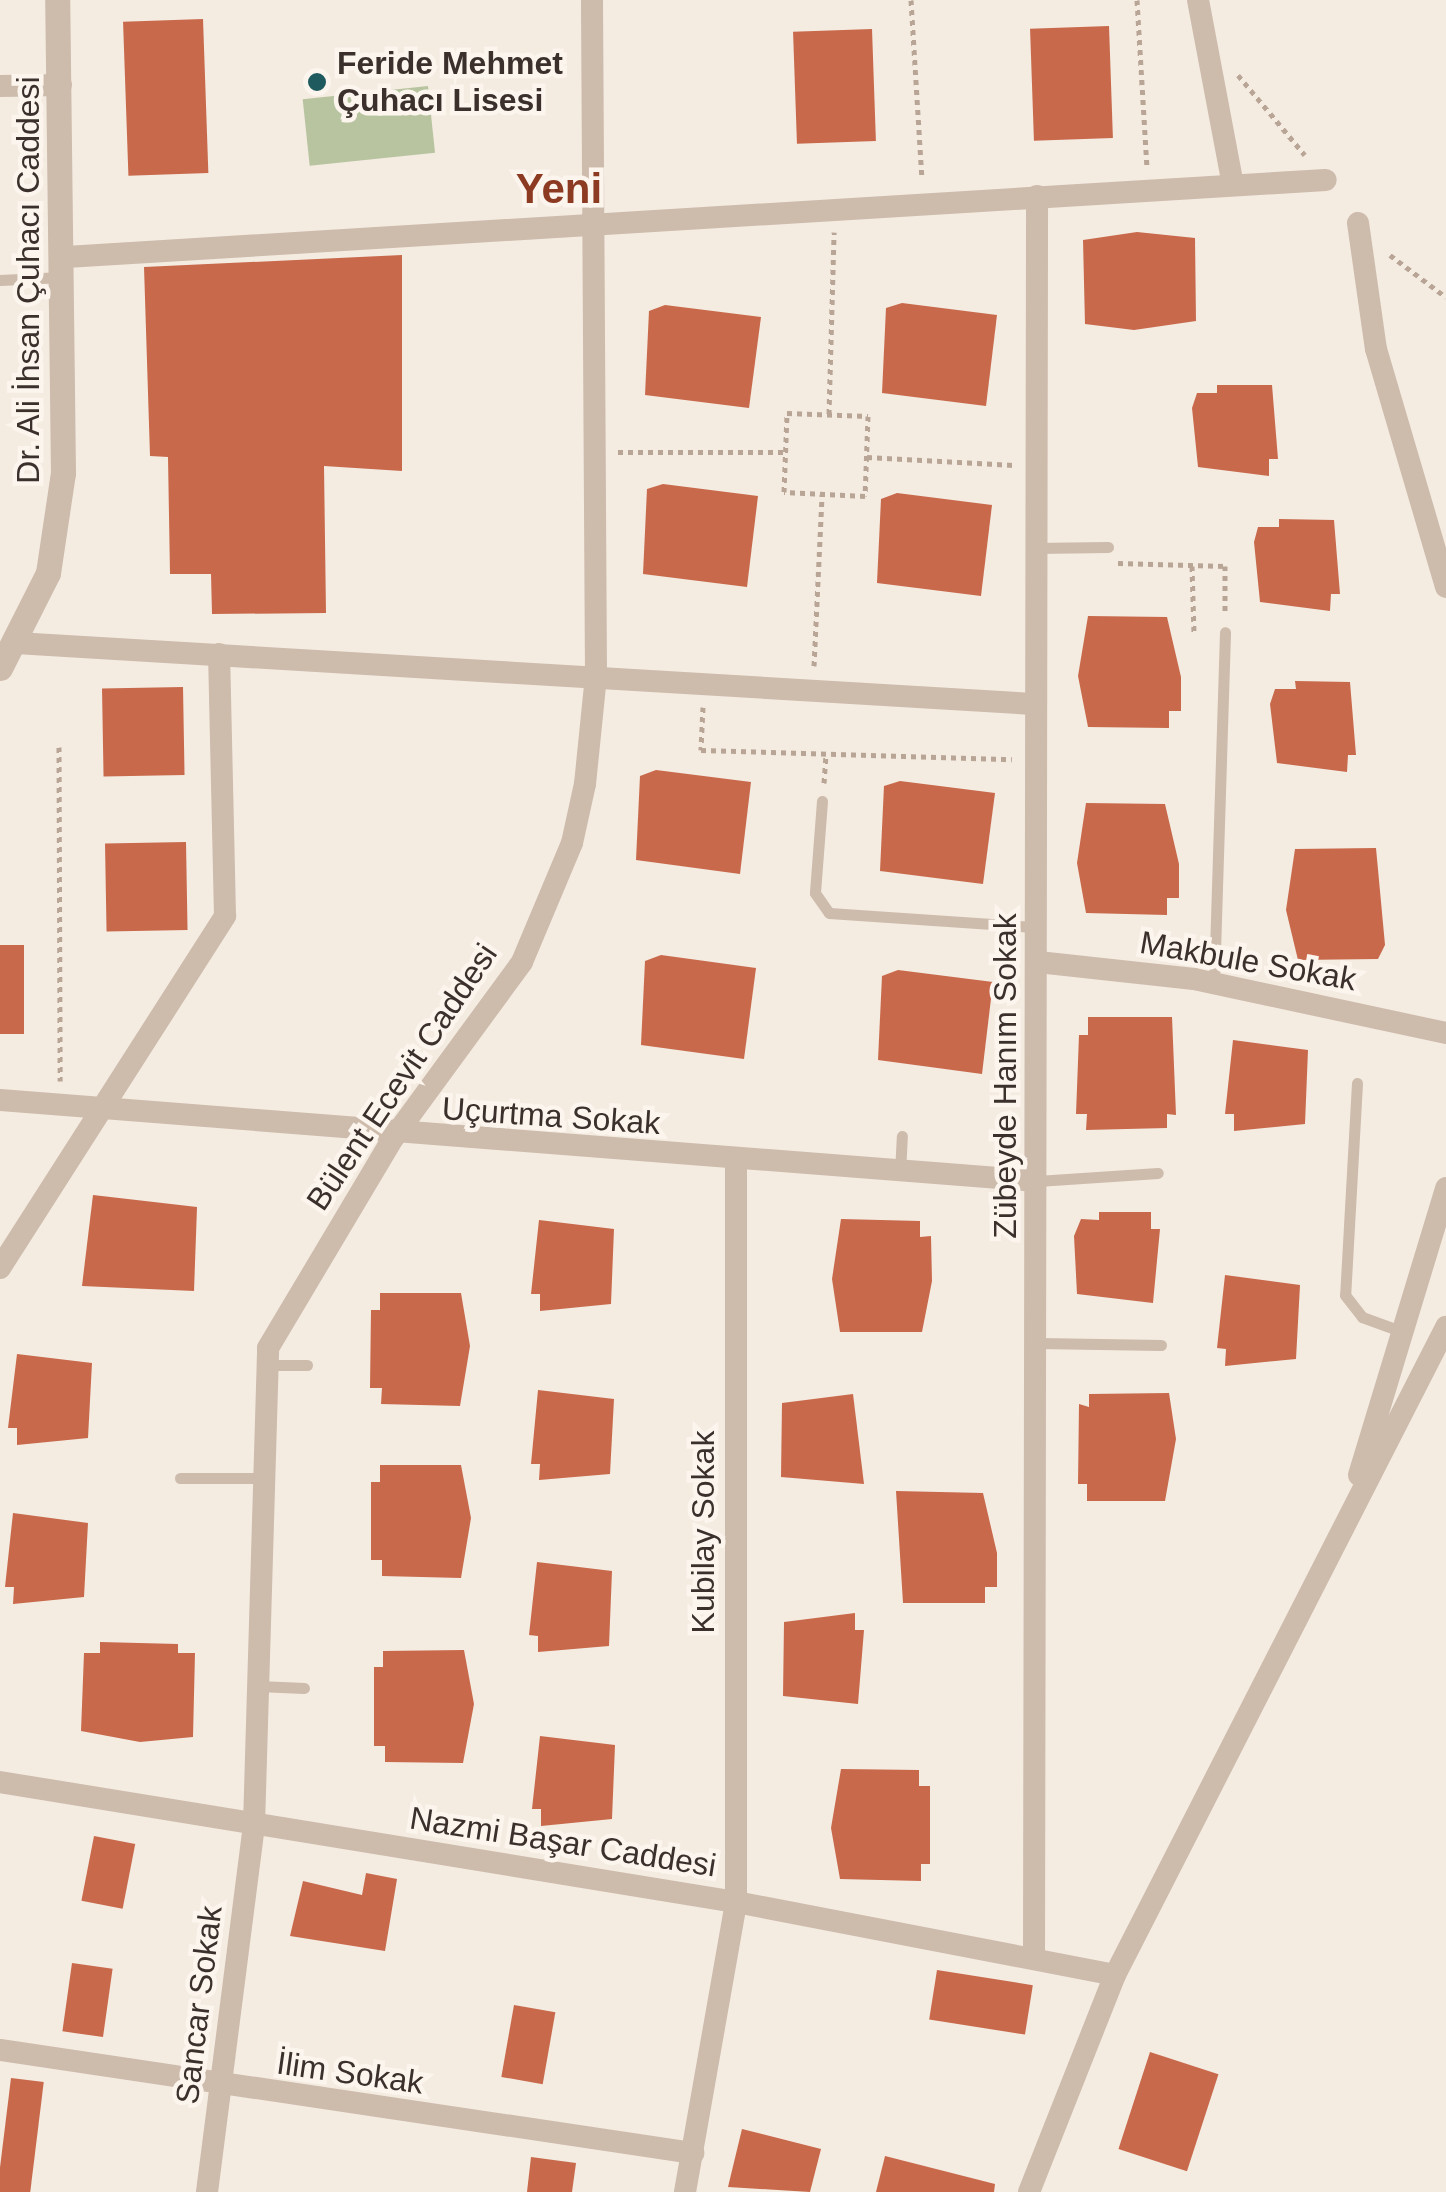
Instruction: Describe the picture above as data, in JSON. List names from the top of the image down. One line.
{"streets":{"street":["Dr. Ali İhsan Çuhacı Caddesi","Makbule Sokak","Zübeyde Hanım Sokak","Bülent Ecevit Caddesi","Uçurtma Sokak","Kubilay Sokak","Nazmi Başar Caddesi","Sancar Sokak","İlim Sokak"]},"crossings":[["Makbule Sokak","Zübeyde Hanım Sokak"],["Zübeyde Hanım Sokak","Uçurtma Sokak"],["Zübeyde Hanım Sokak","Nazmi Başar Caddesi"],["Bülent Ecevit Caddesi","Uçurtma Sokak"],["Bülent Ecevit Caddesi","Nazmi Başar Caddesi"],["Bülent Ecevit Caddesi","Sancar Sokak"],["Uçurtma Sokak","Kubilay Sokak"],["Kubilay Sokak","Nazmi Başar Caddesi"],["Kubilay Sokak","İlim Sokak"],["Nazmi Başar Caddesi","Sancar Sokak"],["Sancar Sokak","İlim Sokak"]],"districts":["Yeni"],"places":["Feride Mehmet Çuhacı Lisesi"]}
